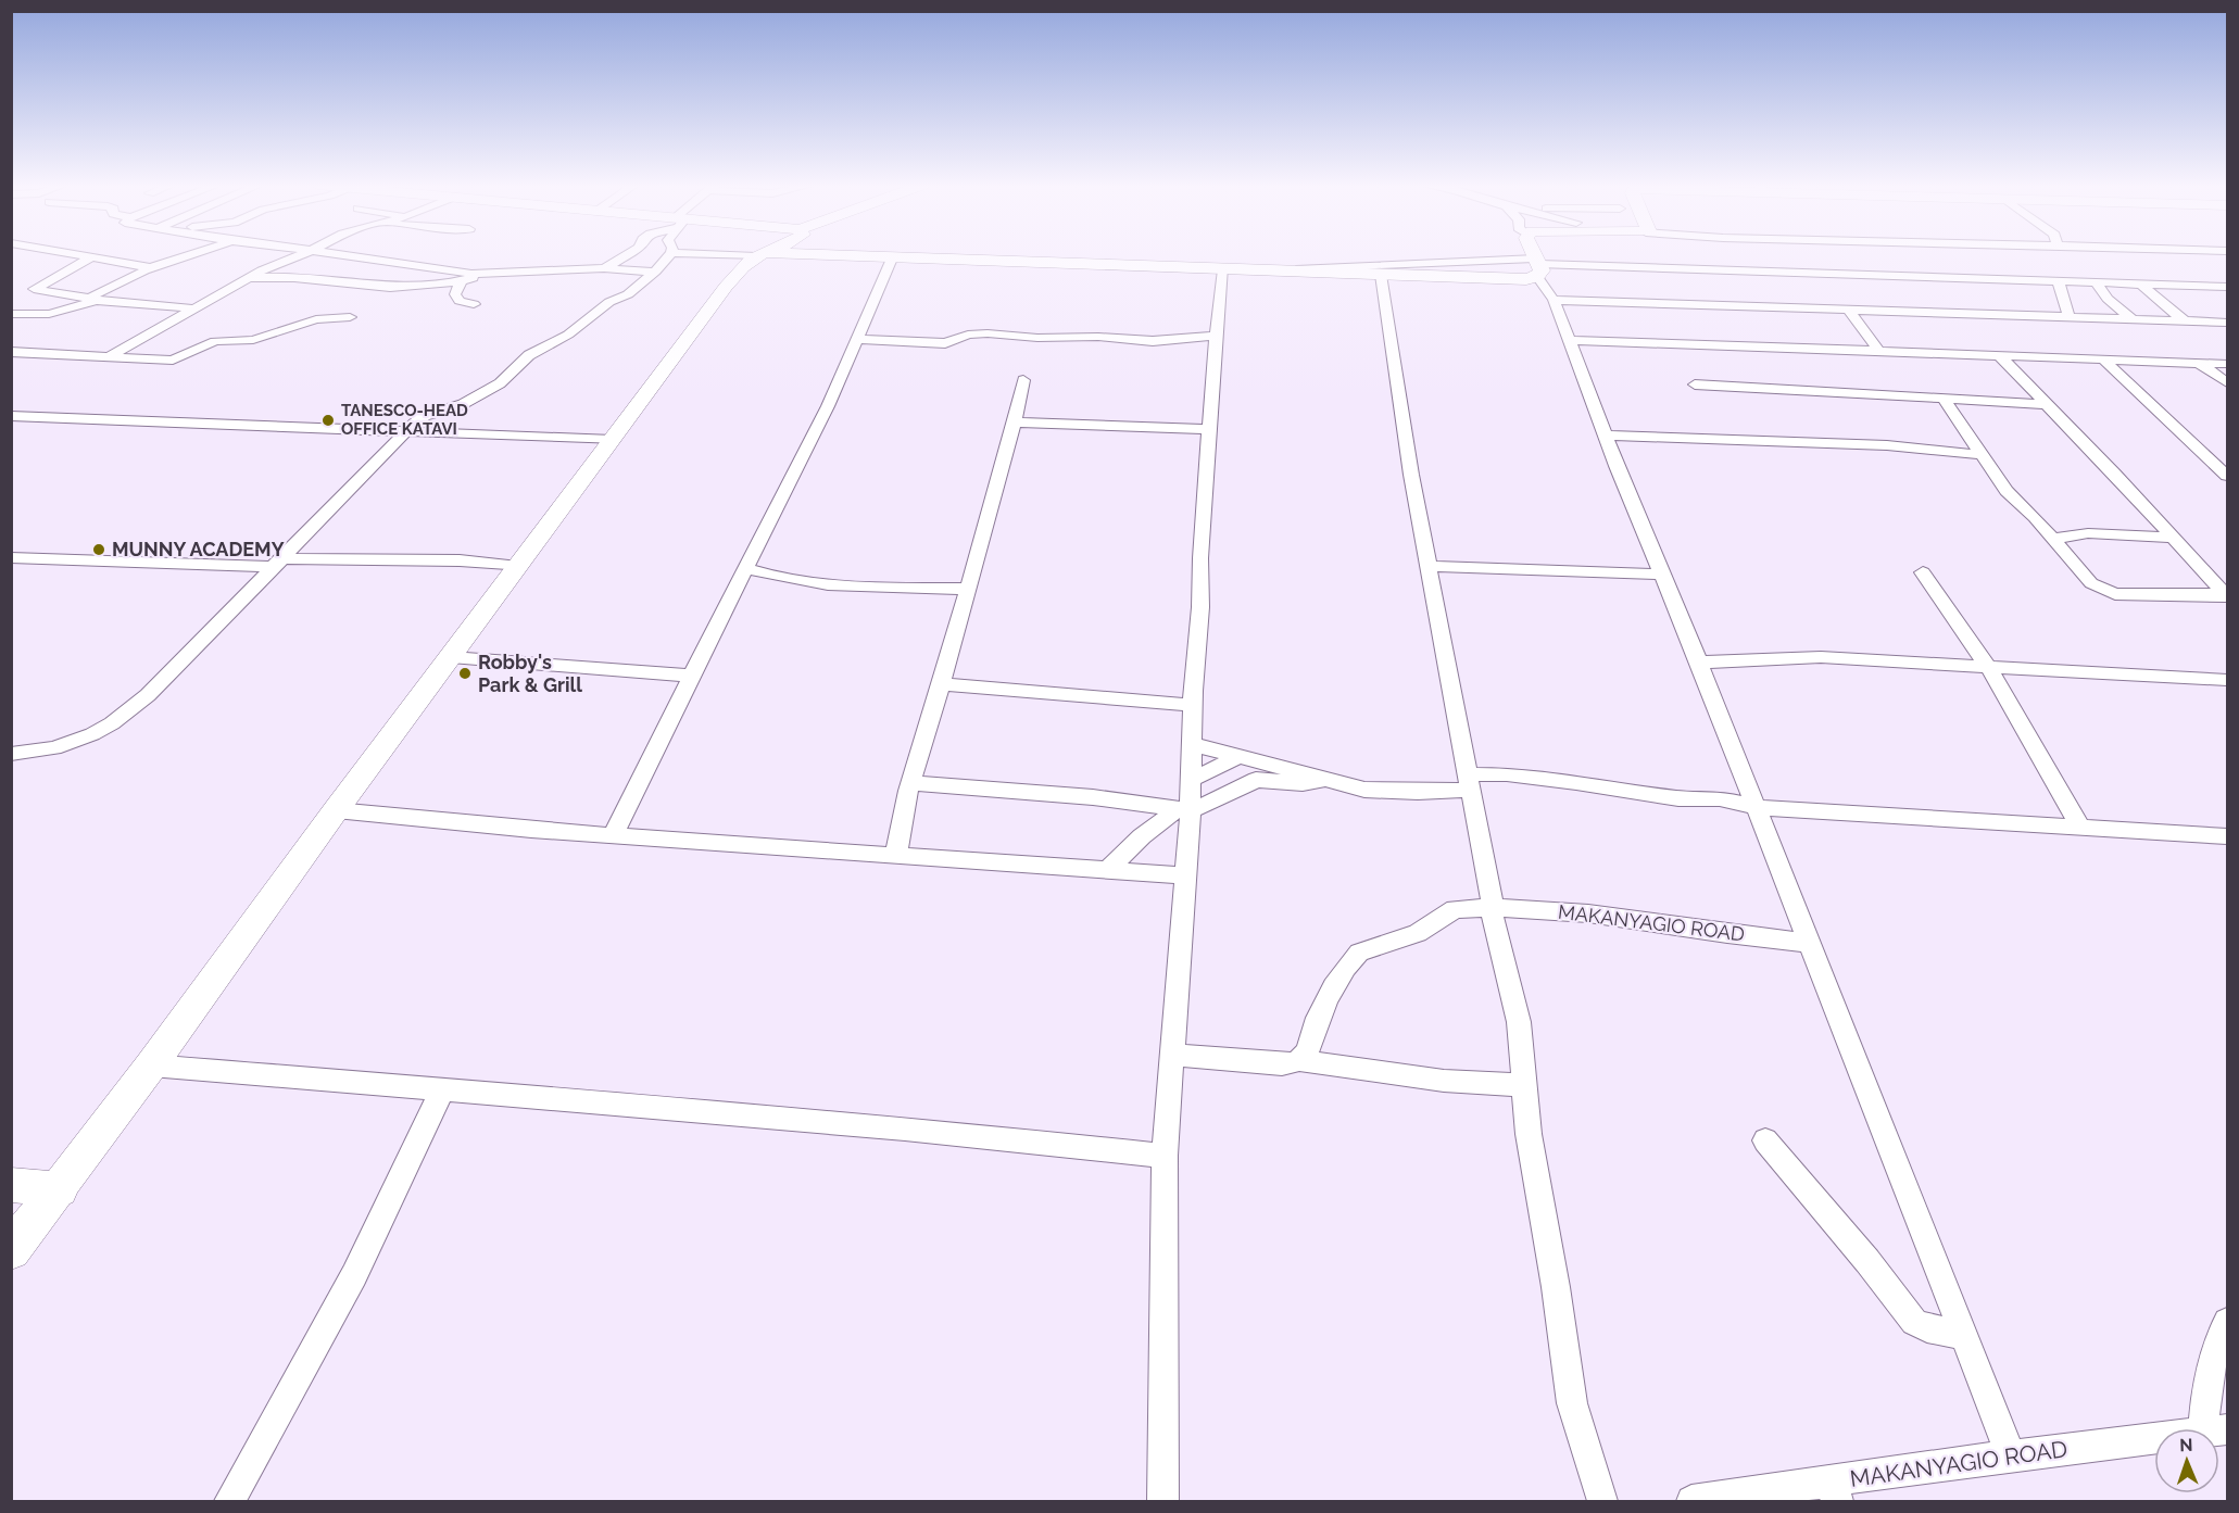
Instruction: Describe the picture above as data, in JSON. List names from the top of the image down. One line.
{"streets":{"street":["MAKANYAGIO ROAD"]},"places":["TANESCO-HEAD OFFICE KATAVI","MUNNY ACADEMY","Robby's Park & Grill"],"north":"top"}
